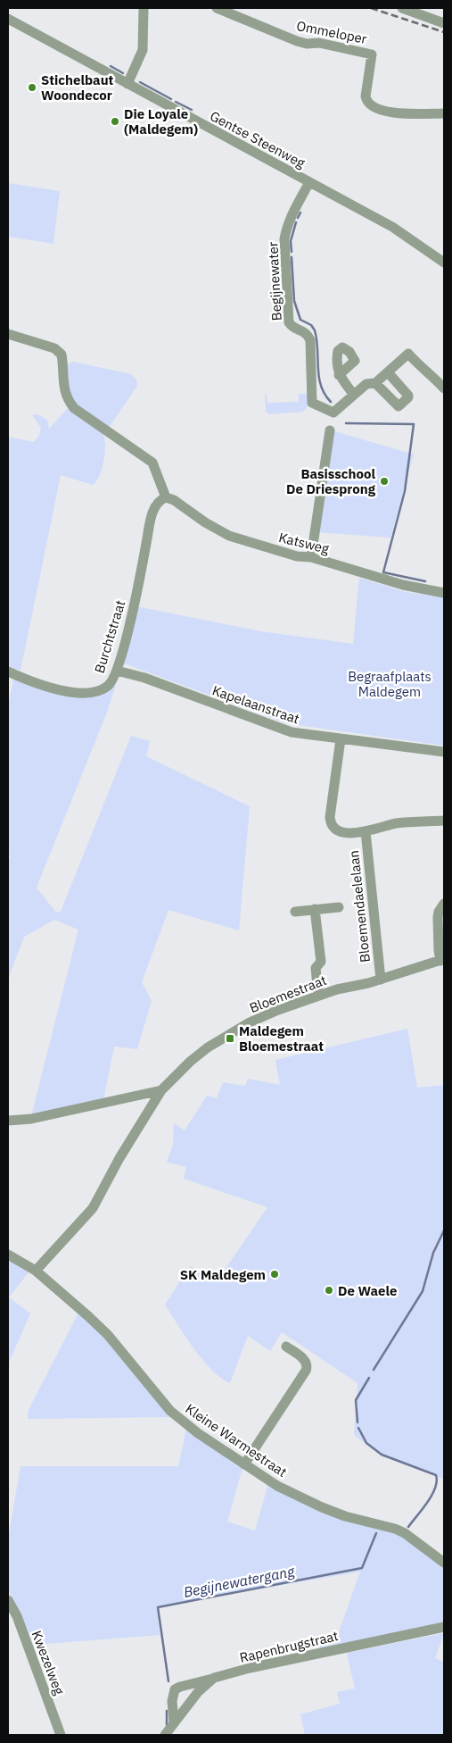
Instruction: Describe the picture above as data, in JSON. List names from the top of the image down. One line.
{"streets":{"street":["Ommeloper","Gentse Steenweg","Begijnewater","Katsweg","Burchtstraat","Kapelaanstraat","Bloemendaelelaan","Bloemestraat","Kleine Warmestraat","Rapenbrugstraat","Kwezelweg"]},"crossings":[["Gentse Steenweg","Begijnewater"],["Katsweg","Burchtstraat"],["Burchtstraat","Kapelaanstraat"],["Kapelaanstraat","Bloemendaelelaan"],["Bloemendaelelaan","Bloemestraat"],["Bloemestraat","Kleine Warmestraat"]],"water":["Begijnewatergang"],"parks":["Begraafplaats Maldegem"],"places":{"other":["Stichelbaut Woondecor","Die Loyale (Maldegem)","Basisschool De Driesprong","SK Maldegem","De Waele"],"transit":["Maldegem Bloemestraat"]}}
